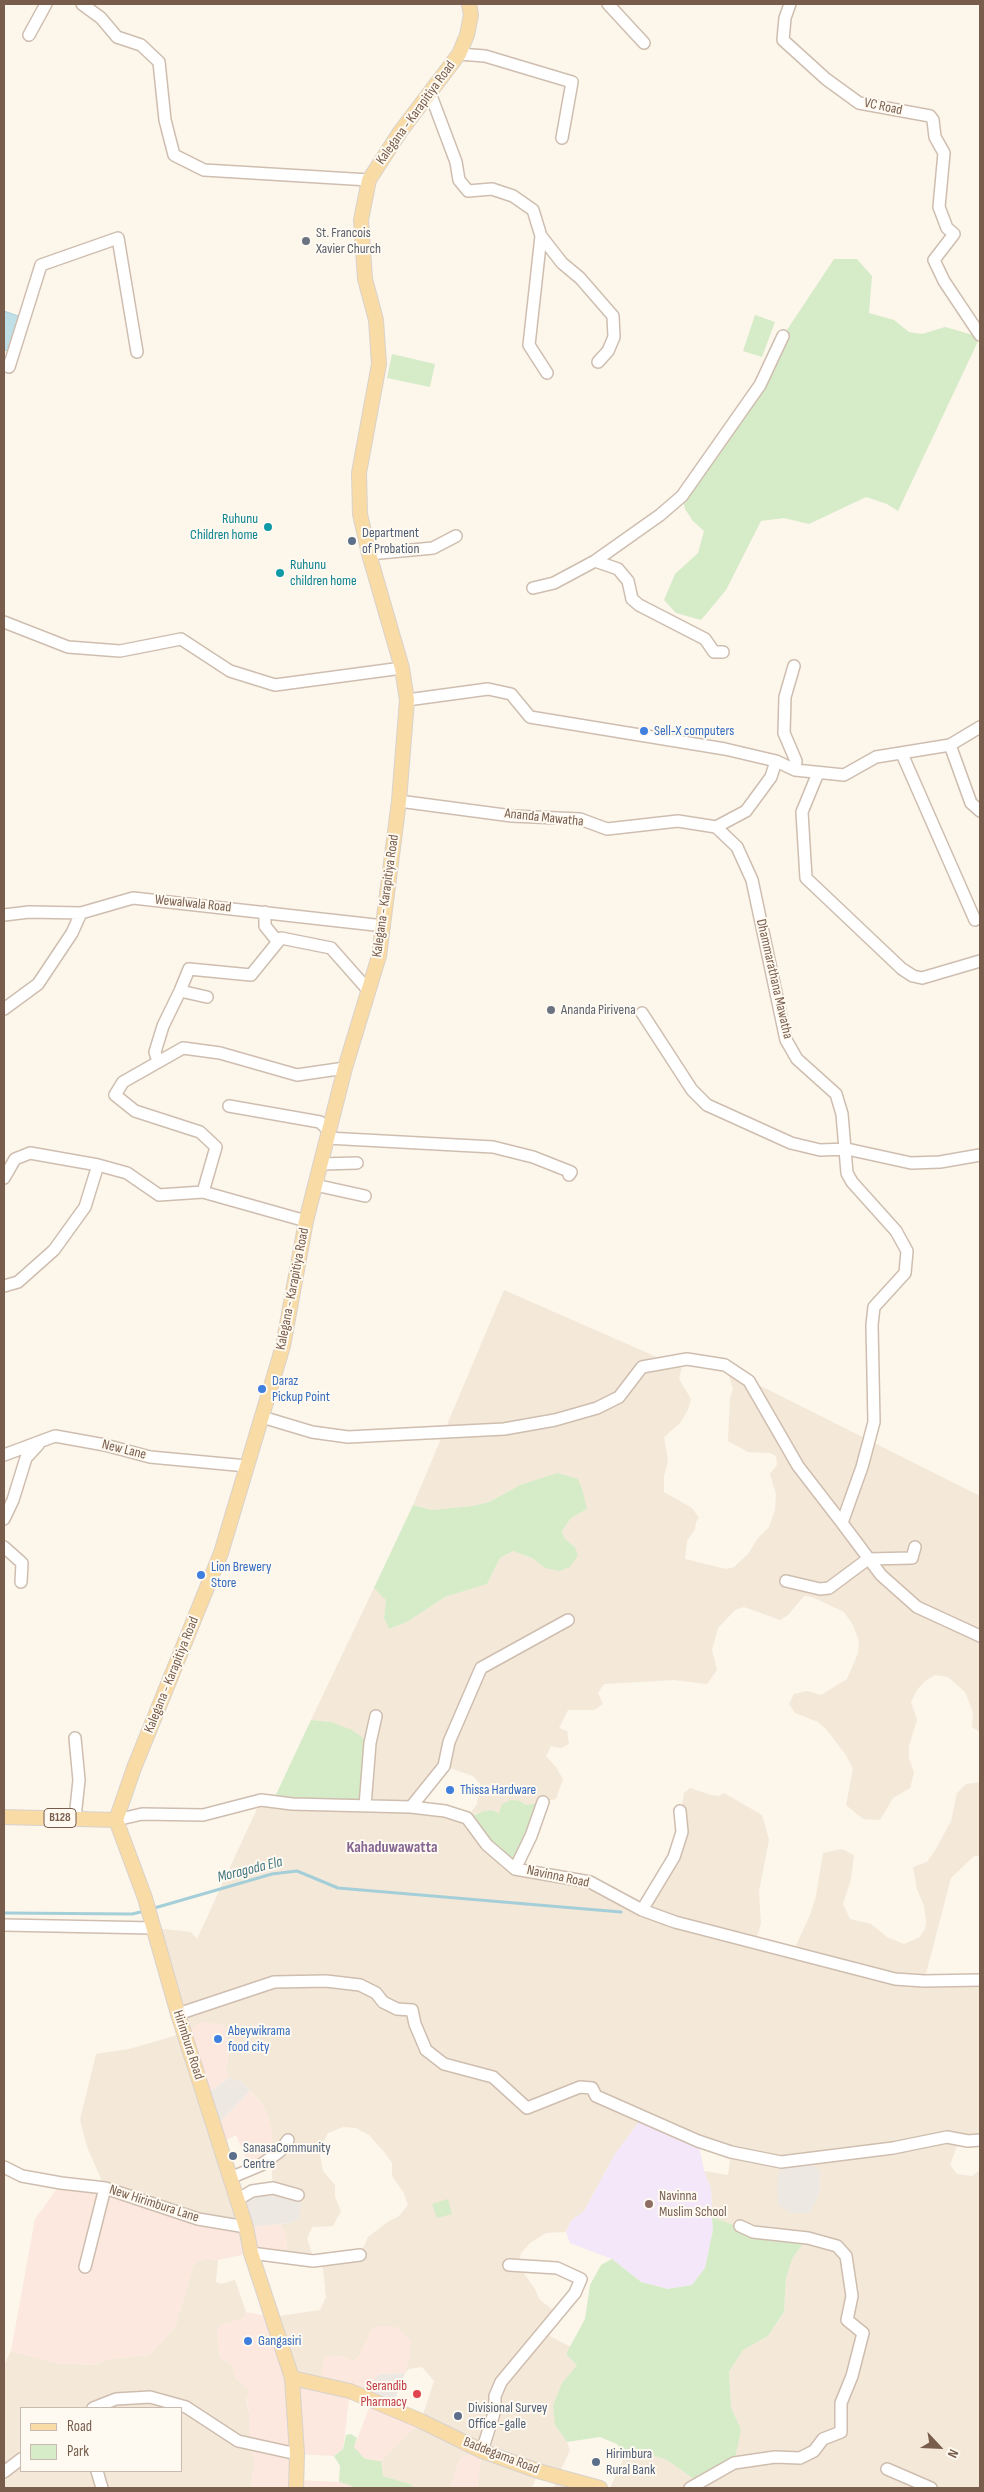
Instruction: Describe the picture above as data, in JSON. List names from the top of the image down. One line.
{"streets":{"main road":["Kalegana - Karapitiya Road","B128","Hirimbura Road","Baddegama Road"],"street":["VC Road","Ananda Mawatha","Wewalwala Road","Dhammarathana Mawatha","New Lane","Navinna Road","New Hirimbura Lane"]},"crossings":[["Kalegana - Karapitiya Road","Ananda Mawatha"],["Kalegana - Karapitiya Road","Wewalwala Road"],["Kalegana - Karapitiya Road","New Lane"],["Kalegana - Karapitiya Road","B128"],["Kalegana - Karapitiya Road","Navinna Road"],["Kalegana - Karapitiya Road","Hirimbura Road"],["Ananda Mawatha","Dhammarathana Mawatha"],["B128","Navinna Road"],["B128","Hirimbura Road"],["Navinna Road","Hirimbura Road"],["Hirimbura Road","New Hirimbura Lane"],["Hirimbura Road","Baddegama Road"]],"districts":["Kahaduwawatta"],"water":["Moragoda Ela"],"places":["St. Francois Xavier Church","Ruhunu Children home","Department of Probation","Ruhunu children home","Sell-X computers","Ananda Pirivena","Daraz Pickup Point","Lion Brewery Store","Thissa Hardware","Abeywikrama food city","SanasaCommunity Centre","Navinna Muslim School","Gangasiri","Serandib Pharmacy","Divisional Survey Office -galle","Hirimbura Rural Bank"],"legend":["Road","Park"],"north":"bottom right"}
